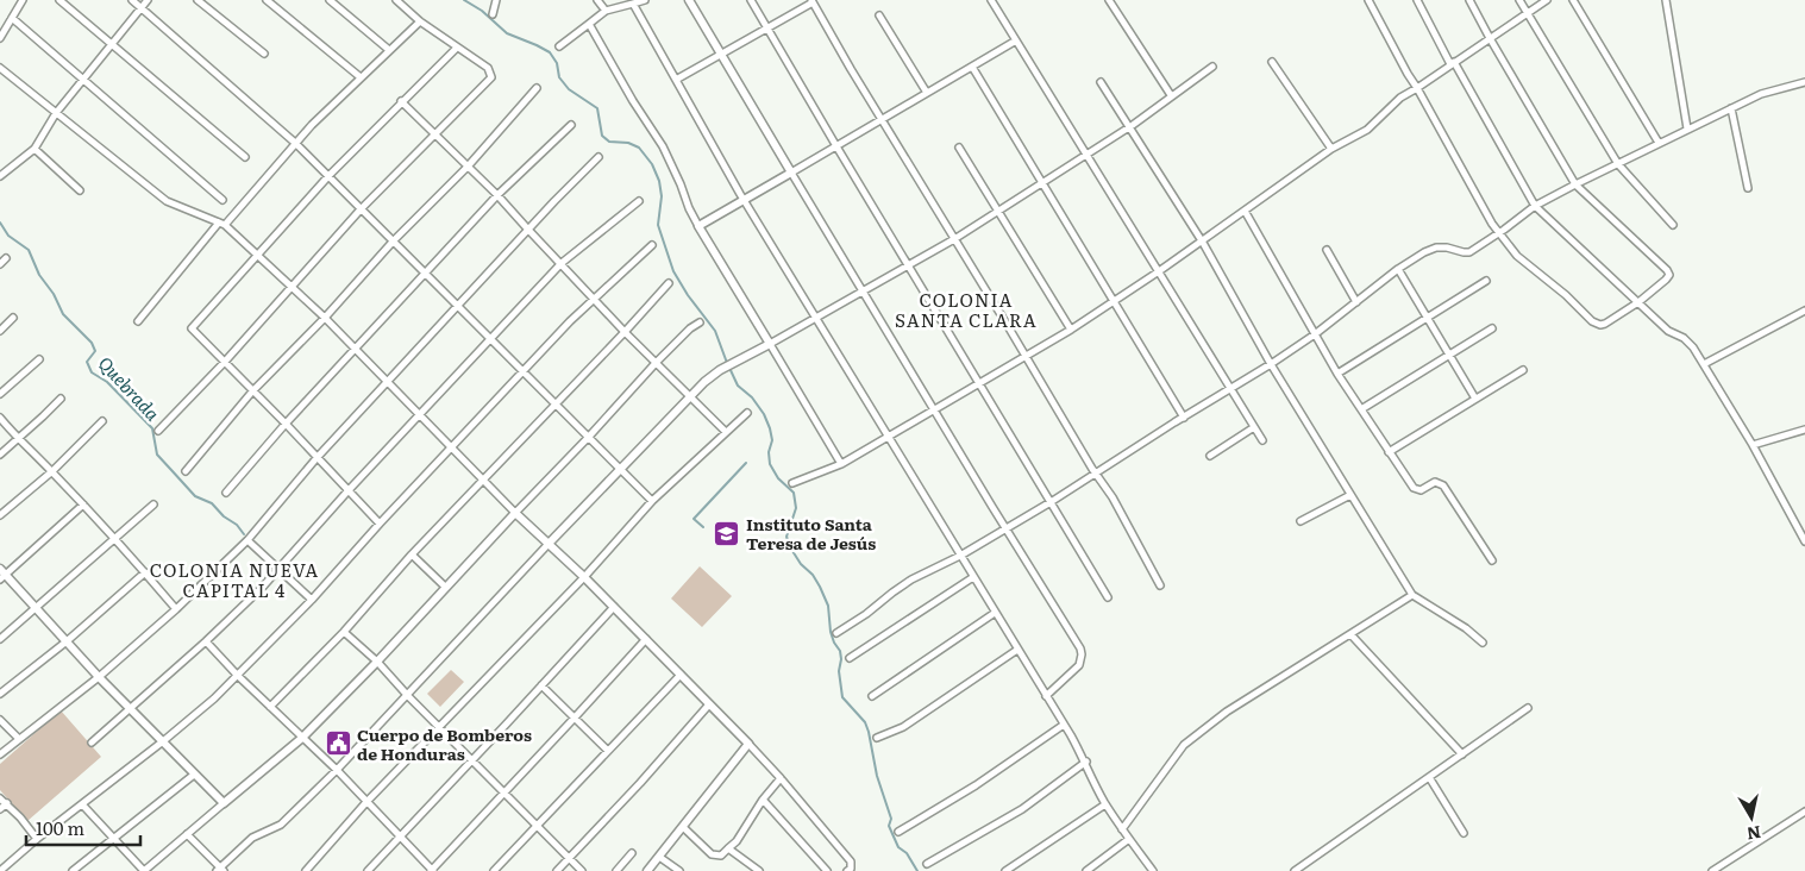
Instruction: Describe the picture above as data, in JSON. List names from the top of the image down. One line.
{"districts":["COLONIA SANTA CLARA","COLONIA NUEVA CAPITAL 4"],"water":["Quebrada"],"places":{"school or university":["Instituto Santa Teresa de Jesús"],"public building":["Cuerpo de Bomberos de Honduras"]},"scale_bar":"100 m","north":"bottom"}
